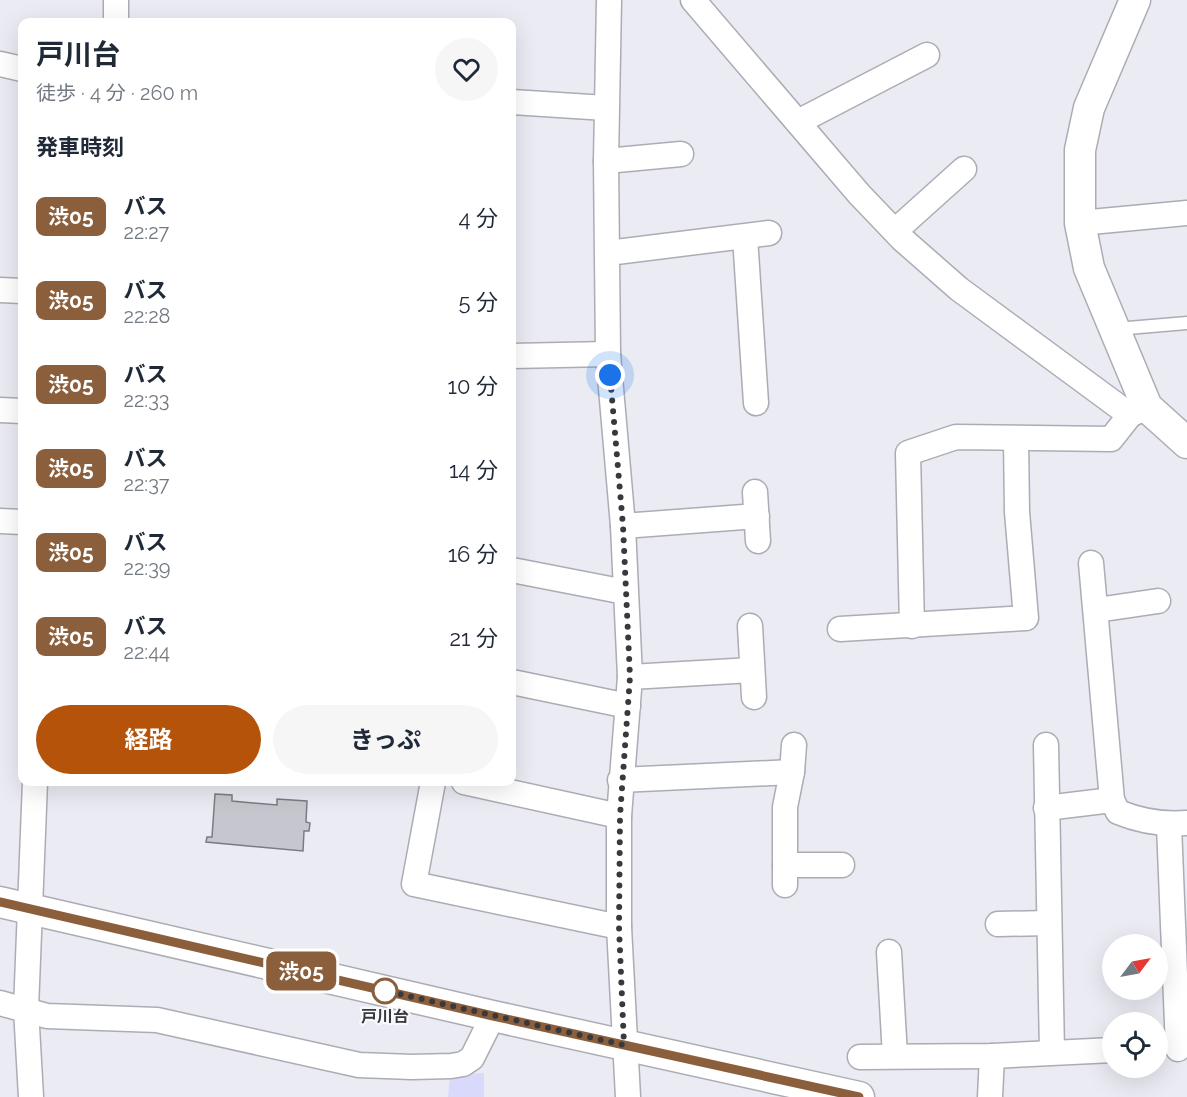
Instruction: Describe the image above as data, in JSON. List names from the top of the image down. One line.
{"places":["戸川台"],"lines":["bus line 渋05"],"north":"top right","page":{"on_map":"渋05","heading":[["戸川台","徒歩 · 4 分 · 260 m"],"発車時刻"],"list":[{"mark":"渋05","name":"バス","note":"22:27","value":"4 分"},{"mark":"渋05","name":"バス","note":"22:28","value":"5 分"},{"mark":"渋05","name":"バス","note":"22:33","value":"10 分"},{"mark":"渋05","name":"バス","note":"22:37","value":"14 分"},{"mark":"渋05","name":"バス","note":"22:39","value":"16 分"},{"mark":"渋05","name":"バス","note":"22:44","value":"21 分"}],"buttons":["経路","きっぷ"]}}
